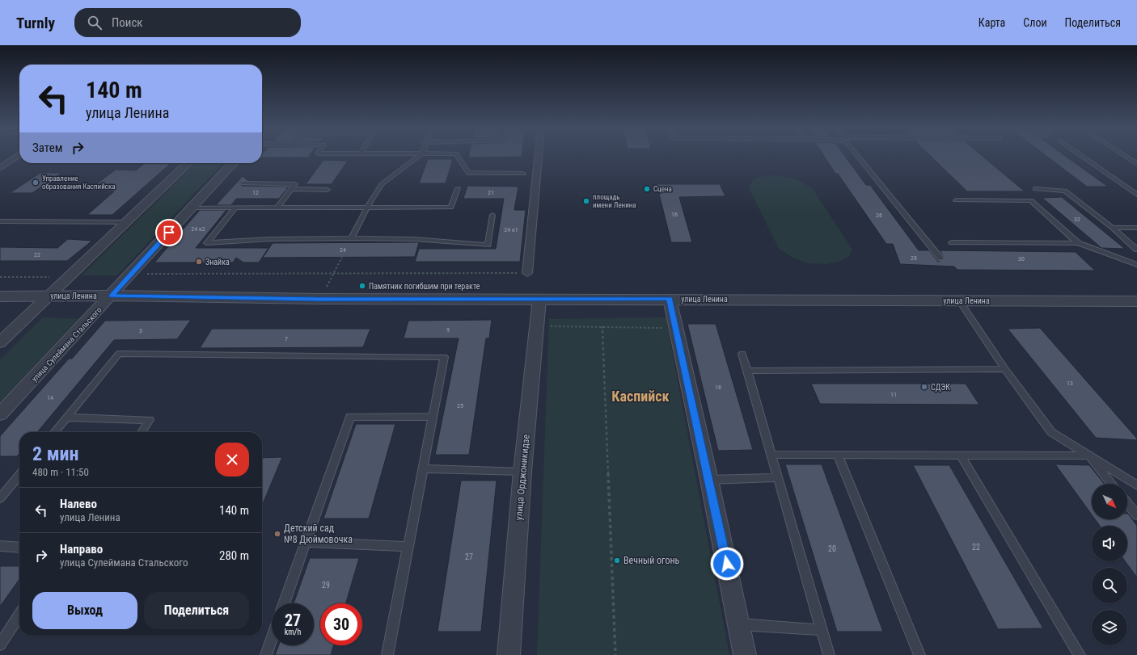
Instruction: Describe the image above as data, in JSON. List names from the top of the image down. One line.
{"streets":{"street":["улица Ленина","улица Сулеймана Стальского","улица Орджоникидзе"]},"crossings":[["улица Ленина","улица Сулеймана Стальского"],["улица Ленина","улица Орджоникидзе"]],"districts":["Каспийск"],"places":["Управление образования Каспийска","Сцена","площадь имени Ленина","Знайка","Памятник погибшим при теракте","СДЭК","Детский сад №8 Дюймовочка","Вечный огонь"],"house_numbers":["12","21","16","26","32","24 к2","24 к1","24","22","28","30","9","3","7","13","18","11","14","25","22","20","27","29"],"north":"bottom right","page":{"header":"Turnly","search":"Поиск","nav":["Карта","Слои","Поделиться"],"turn":["140 m","улица Ленина"],"then":"Затем","heading":["2 мин","480 m · 11:50"],"list":[{"name":"Налево","note":"улица Ленина","value":"140 m"},{"name":"Направо","note":"улица Сулеймана Стальского","value":"280 m"}],"buttons":["Выход","Поделиться"],"speed":"27 km/h","limit":"30"}}
